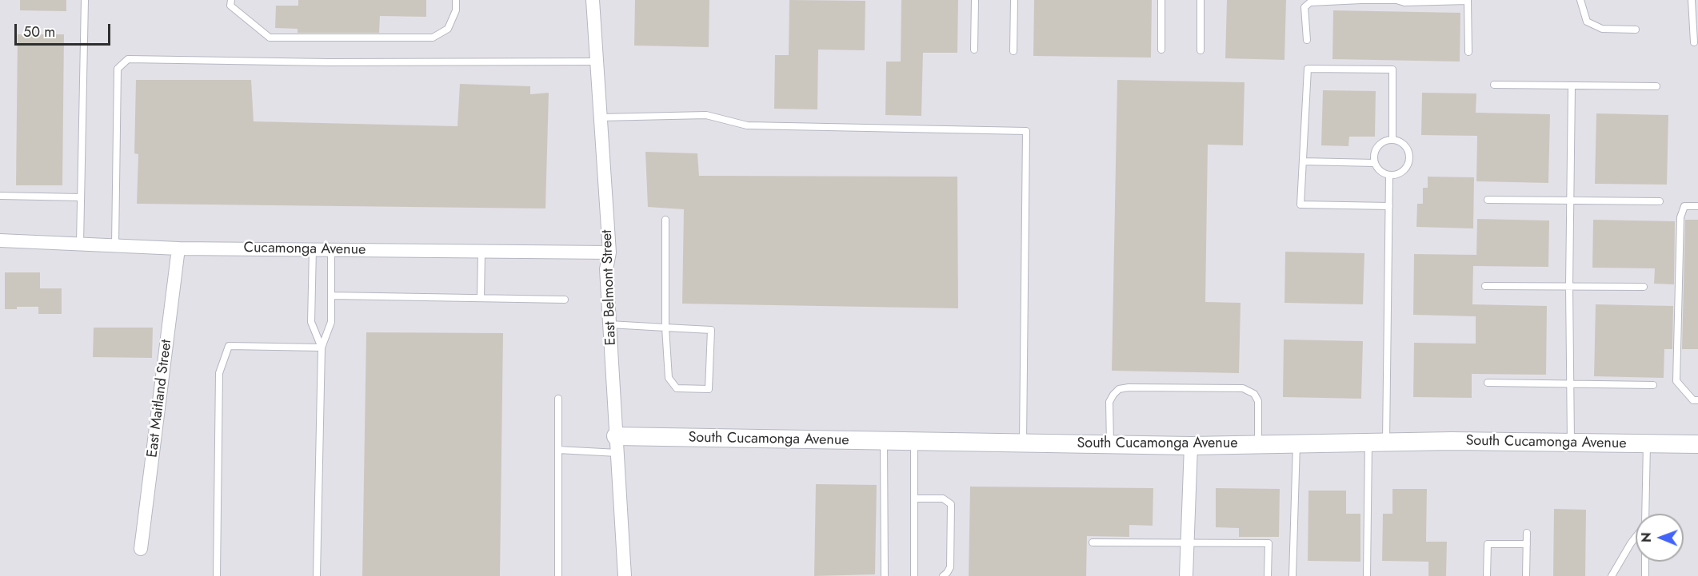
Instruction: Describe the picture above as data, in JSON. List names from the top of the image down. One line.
{"streets":{"street":["Cucamonga Avenue","East Belmont Street","East Maitland Street","South Cucamonga Avenue"]},"crossings":[["Cucamonga Avenue","East Belmont Street"],["Cucamonga Avenue","East Maitland Street"],["East Belmont Street","South Cucamonga Avenue"]],"scale_bar":"50 m","north":"left"}
